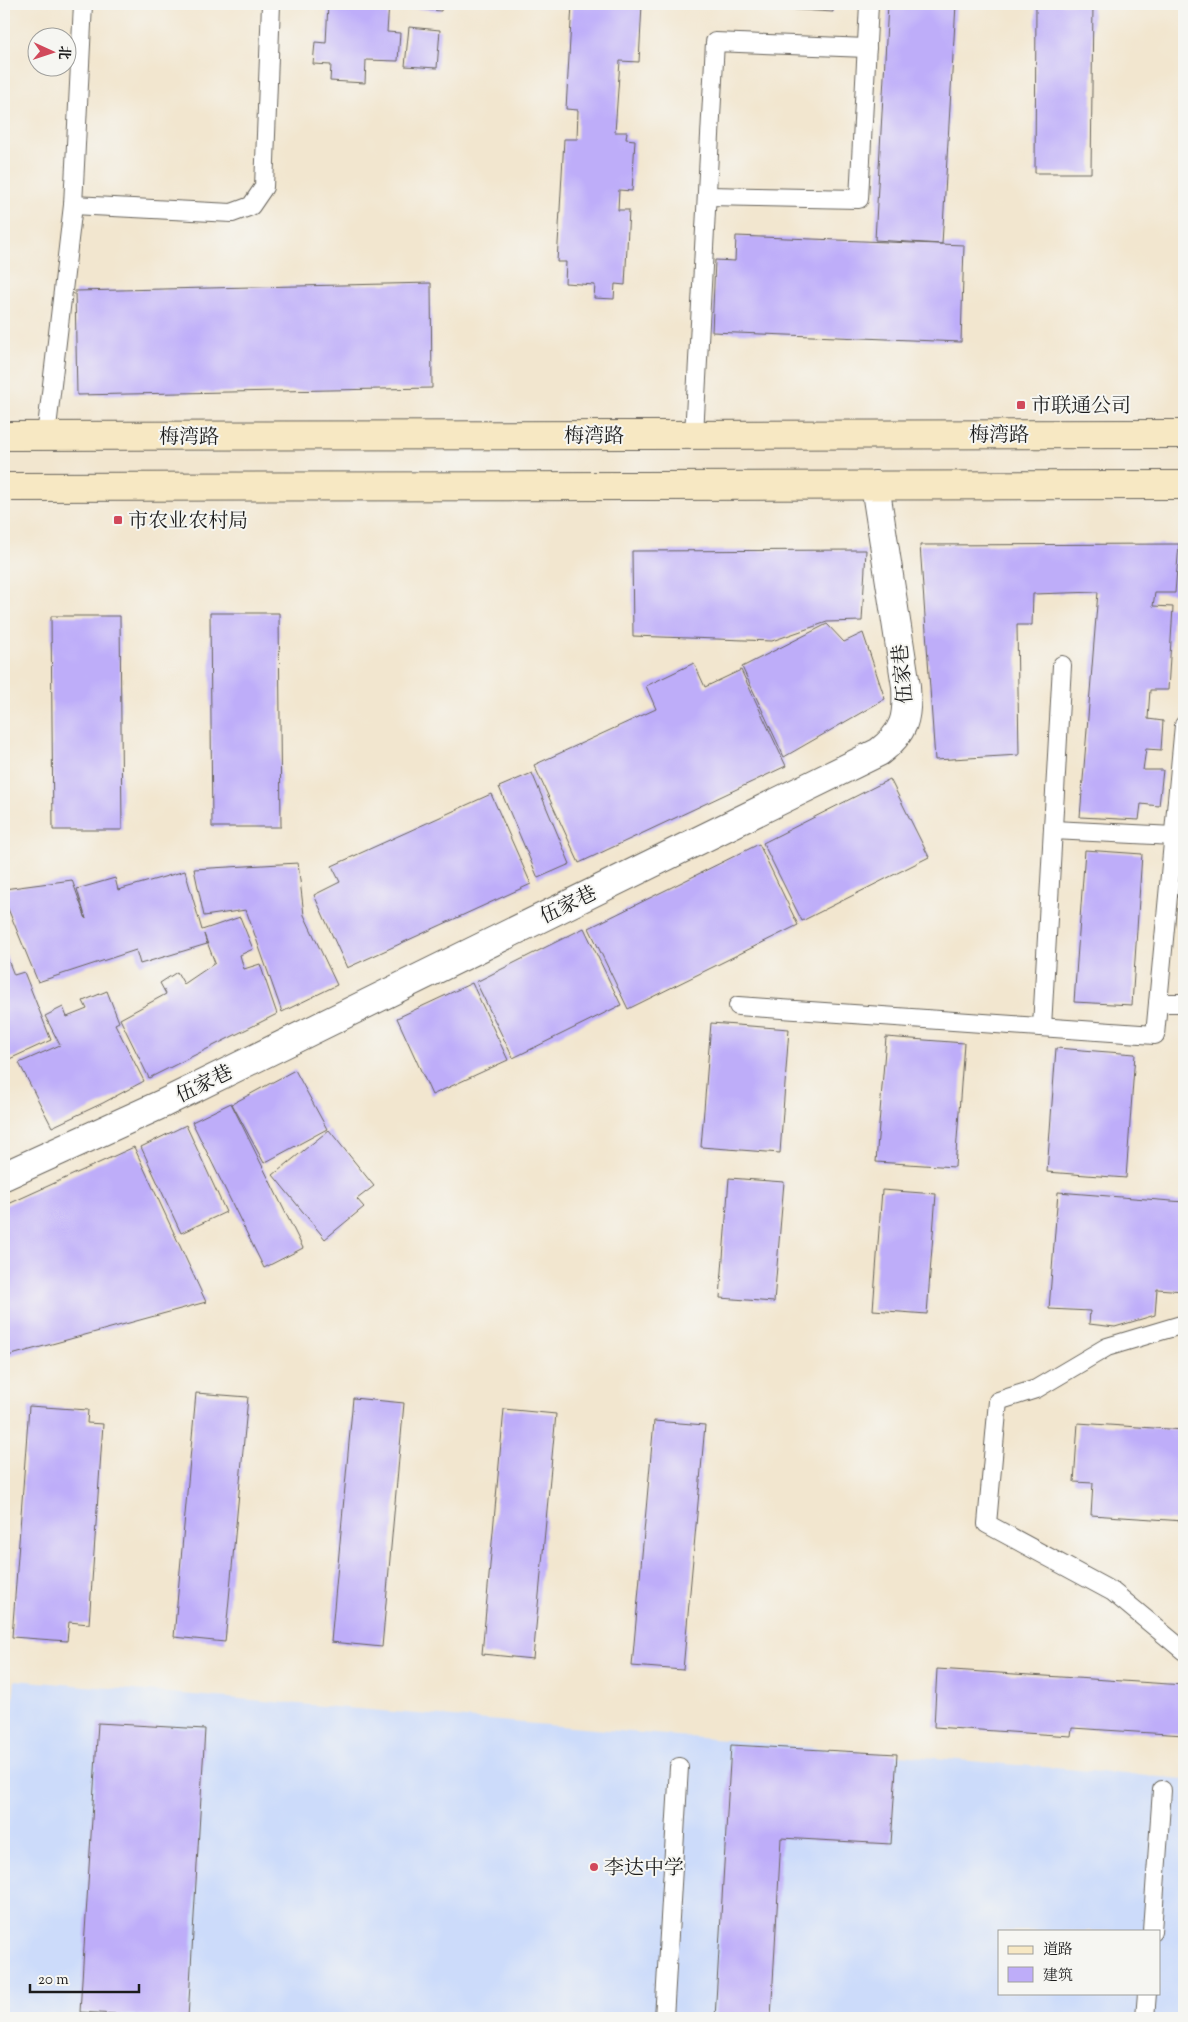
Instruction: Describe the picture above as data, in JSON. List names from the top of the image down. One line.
{"streets":{"street":["梅湾路","伍家巷"]},"places":{"transit":["市联通公司","市农业农村局"],"other":["李达中学"]},"legend":["道路","建筑"],"scale_bar":"20 m","north":"right"}
